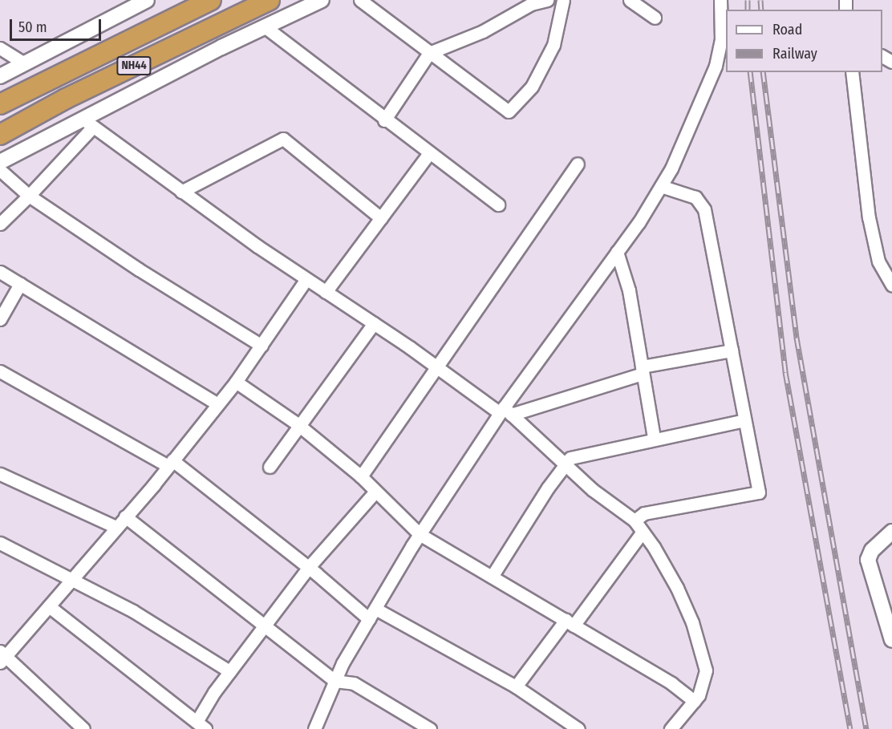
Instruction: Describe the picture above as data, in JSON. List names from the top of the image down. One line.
{"streets":{"highway":["NH44"]},"legend":["Road","Railway"],"scale_bar":"50 m"}
